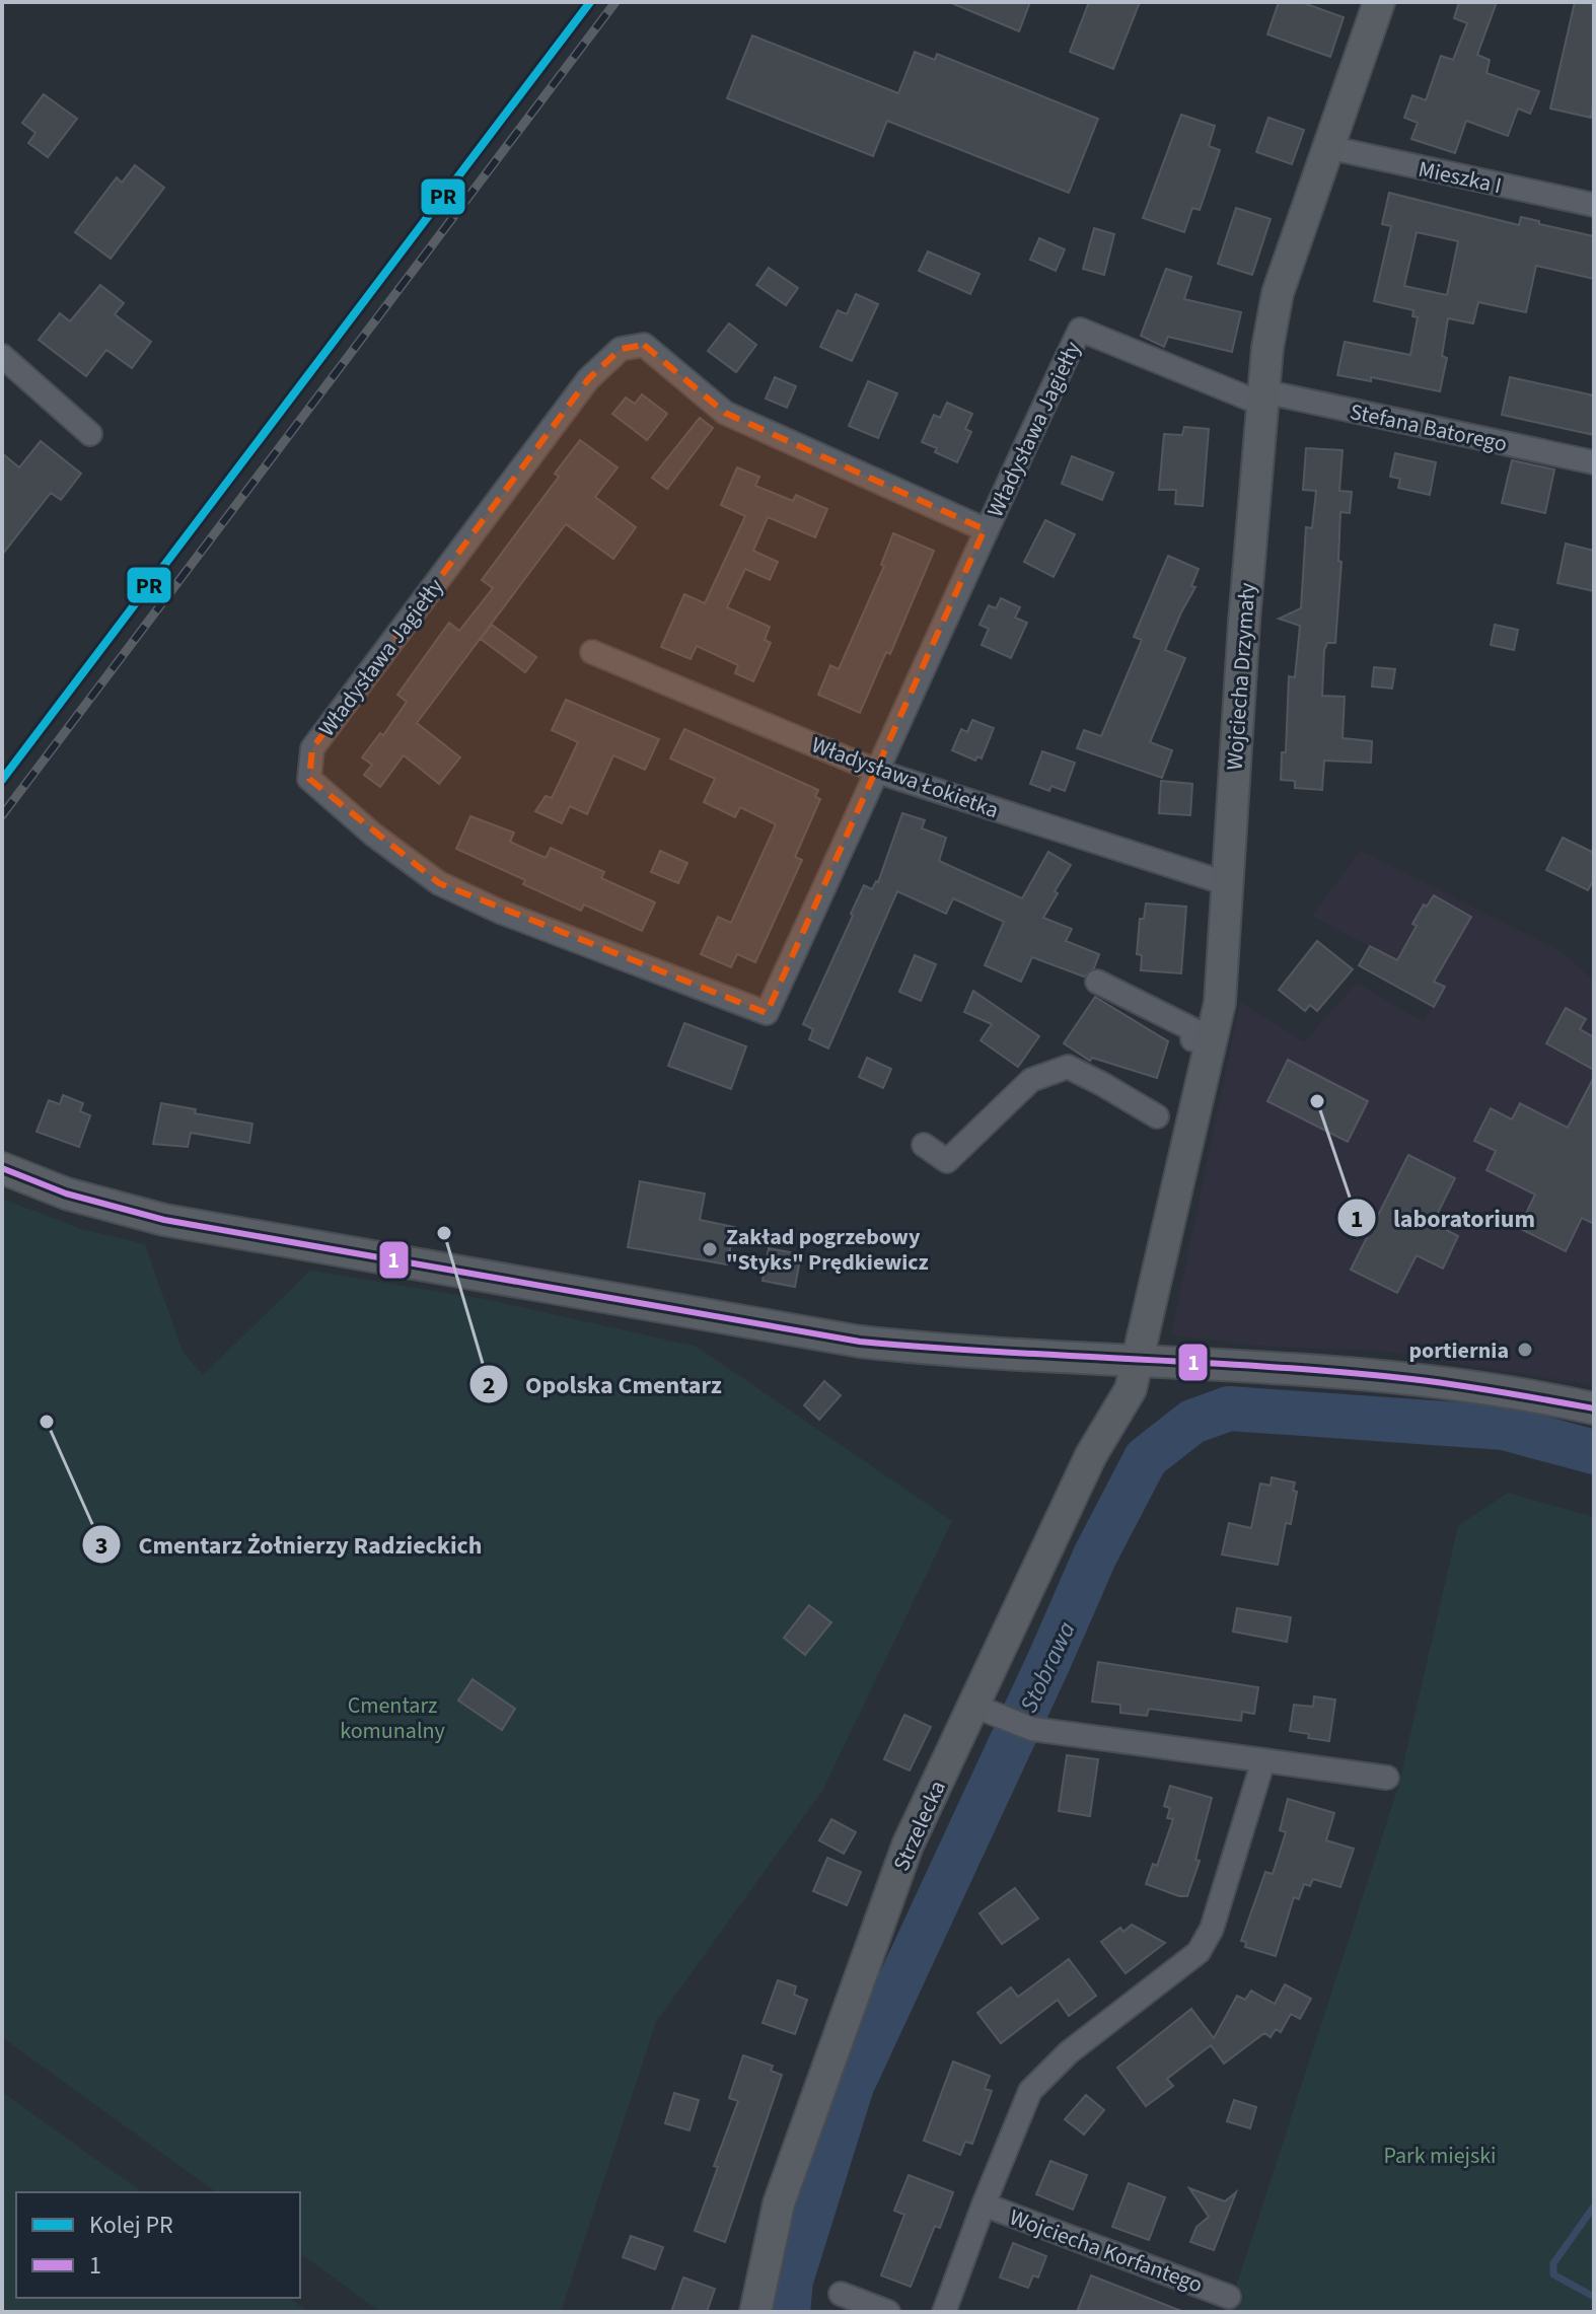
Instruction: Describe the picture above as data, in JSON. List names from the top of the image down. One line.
{"streets":{"street":["Mieszka I","Stefana Batorego","Władysława Jagiełły","Wojciecha Drzymały","Władysława Łokietka","Strzelecka","Wojciecha Korfantego"]},"crossings":[["Mieszka I","Wojciecha Drzymały"],["Stefana Batorego","Władysława Jagiełły"],["Stefana Batorego","Wojciecha Drzymały"],["Władysława Jagiełły","Wojciecha Drzymały"],["Władysława Jagiełły","Władysława Łokietka"],["Wojciecha Drzymały","Władysława Łokietka"],["Wojciecha Drzymały","Strzelecka"]],"water":["Stobrawa"],"parks":["Cmentarz komunalny","Park miejski"],"places":["laboratorium","Opolska Cmentarz","Zakład pogrzebowy \"Styks\" Prędkiewicz","portiernia","Cmentarz Żołnierzy Radzieckich"],"lines":["rail line PR","transit line 1"],"legend":["Kolej PR","1"]}
